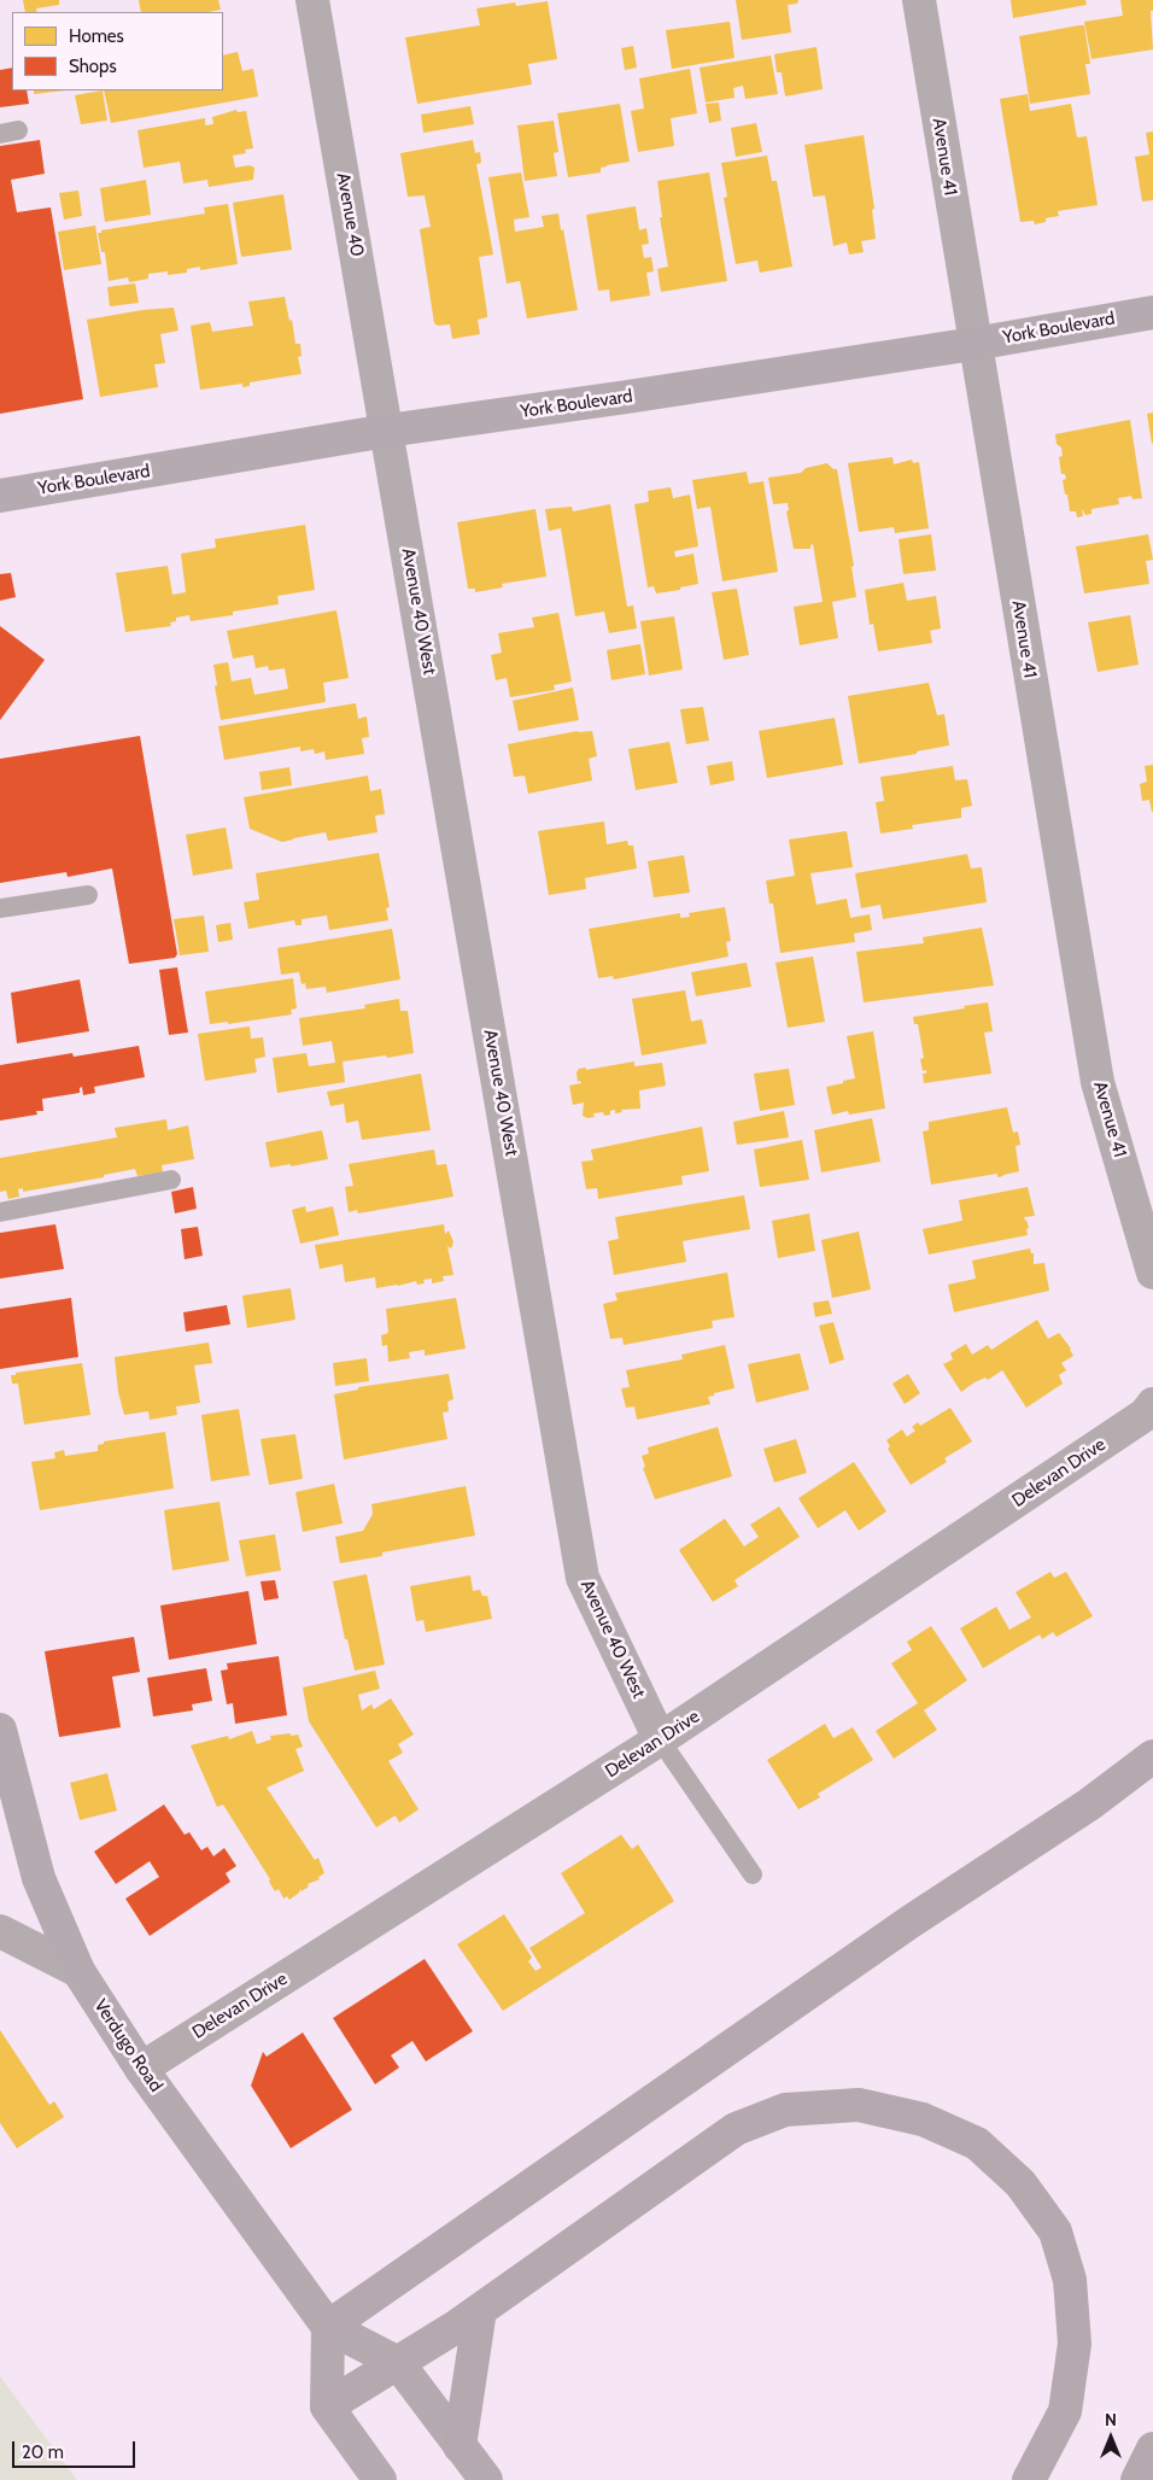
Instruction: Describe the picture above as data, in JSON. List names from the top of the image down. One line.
{"streets":{"street":["Avenue 41","Avenue 40","York Boulevard","Avenue 40 West","Delevan Drive","Verdugo Road"]},"crossings":[["Avenue 41","York Boulevard"],["Avenue 40","York Boulevard"],["Avenue 40","Avenue 40 West"],["York Boulevard","Avenue 40 West"],["Avenue 40 West","Delevan Drive"],["Delevan Drive","Verdugo Road"]],"legend":["Homes","Shops"],"scale_bar":"20 m","north":"top"}
